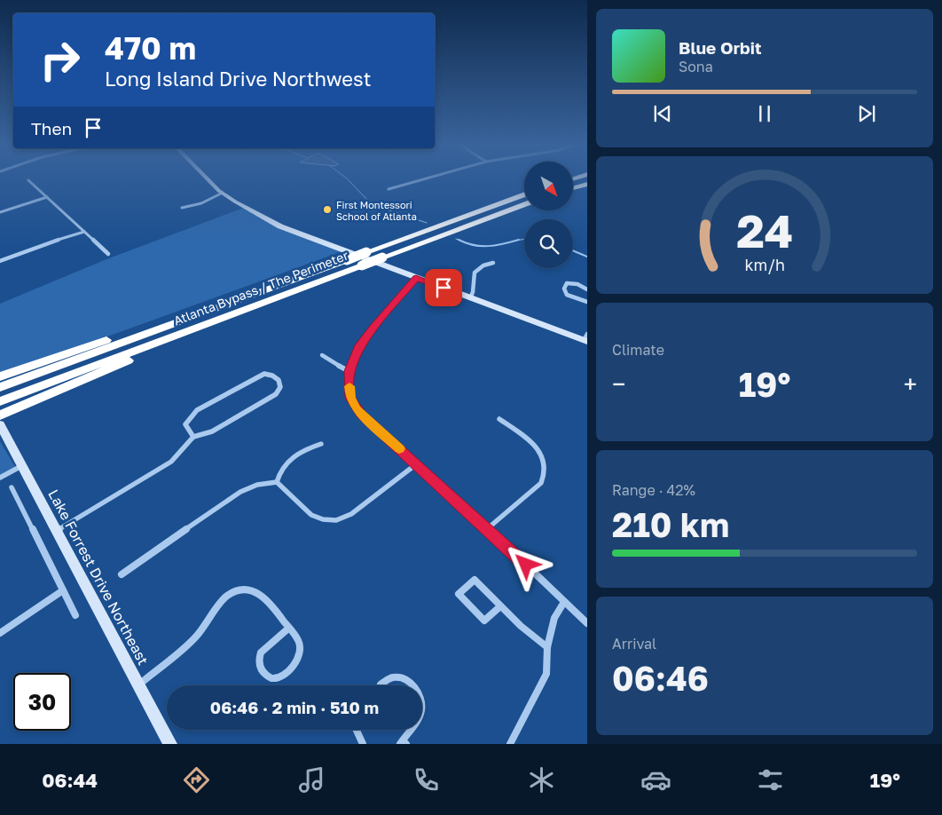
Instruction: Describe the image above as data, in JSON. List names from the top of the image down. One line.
{"streets":{"highway":["Atlanta Bypass / The Perimeter"],"street":["Lake Forrest Drive Northeast"]},"places":["First Montessori School of Atlanta"],"north":"bottom right","page":{"turn":["470 m","Long Island Drive Northwest"],"song":["Blue Orbit","Sona"],"then":"Then","tile":["Climate",["Range · 42%","210 km"],["Arrival","06:46"]],"heat":["−","19°","+"],"limit":"30","trip":"06:46 · 2 min · 510 m","tabs":["06:44","19°"],"gauge":["24","km/h"]}}
